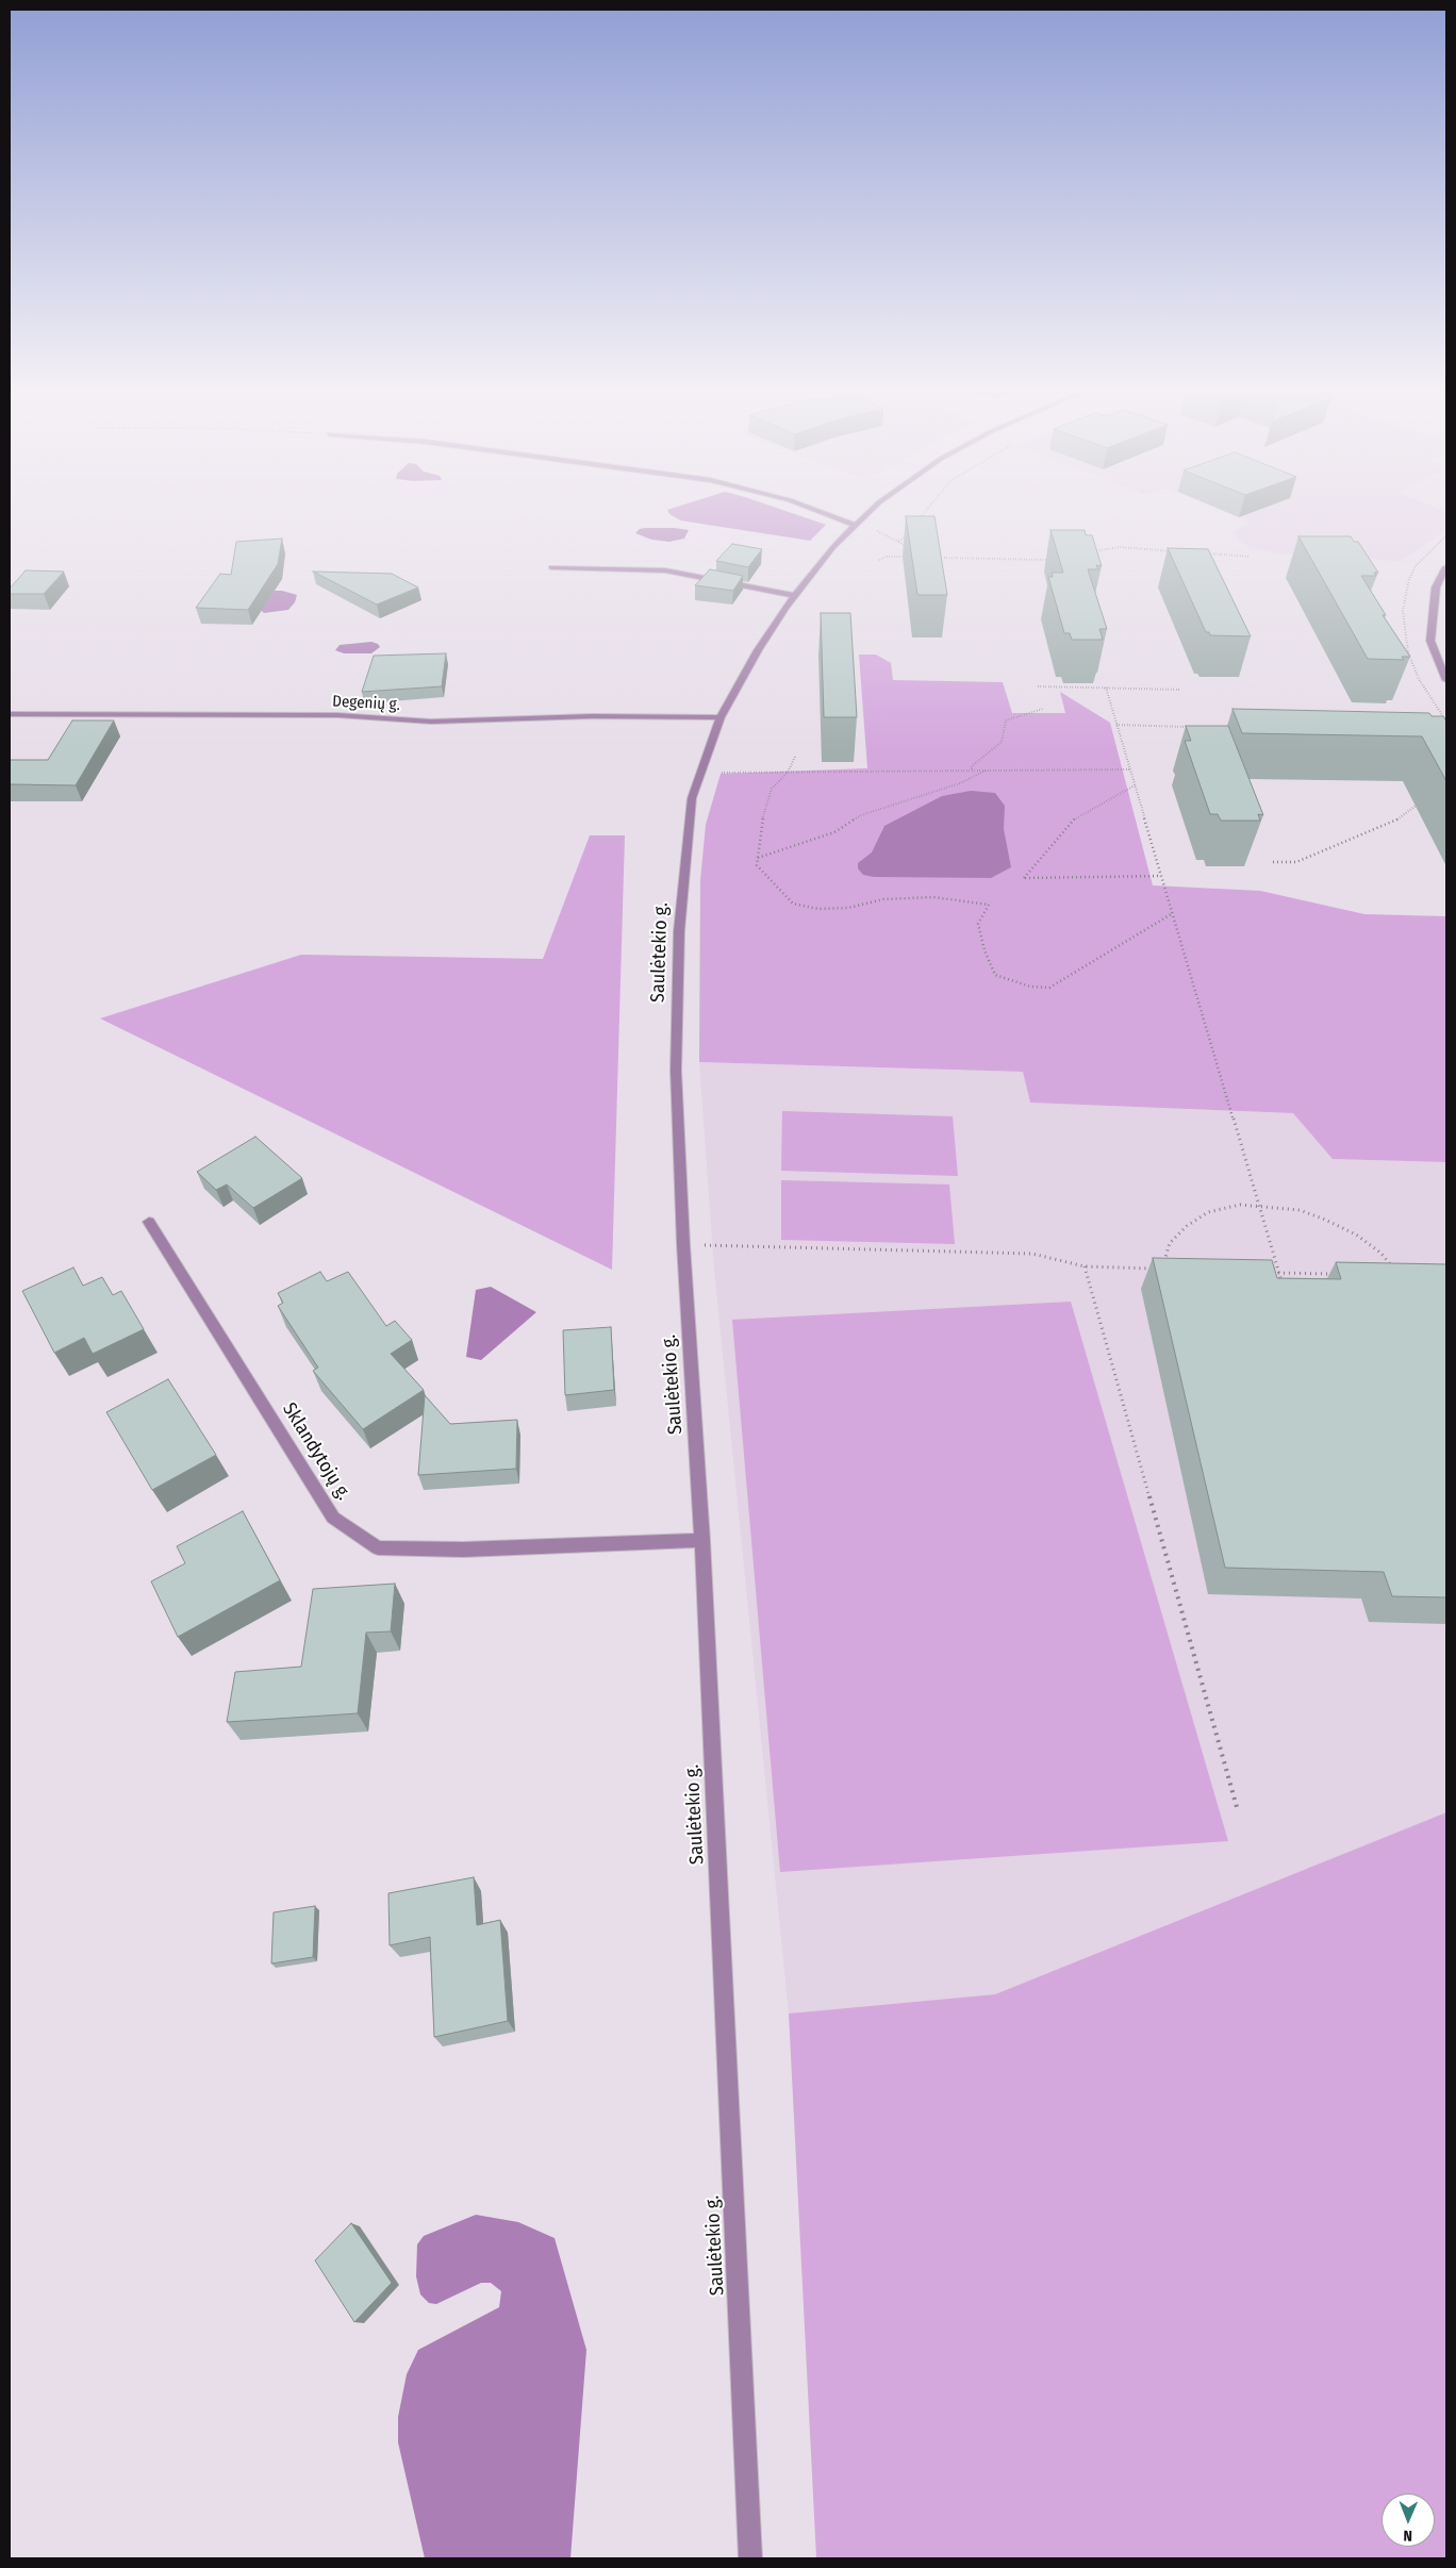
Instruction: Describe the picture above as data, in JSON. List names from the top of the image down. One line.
{"streets":{"street":["Degenių g.","Saulėtekio g.","Sklandytojų g."]},"crossings":[["Degenių g.","Saulėtekio g."],["Saulėtekio g.","Sklandytojų g."]],"north":"bottom"}
